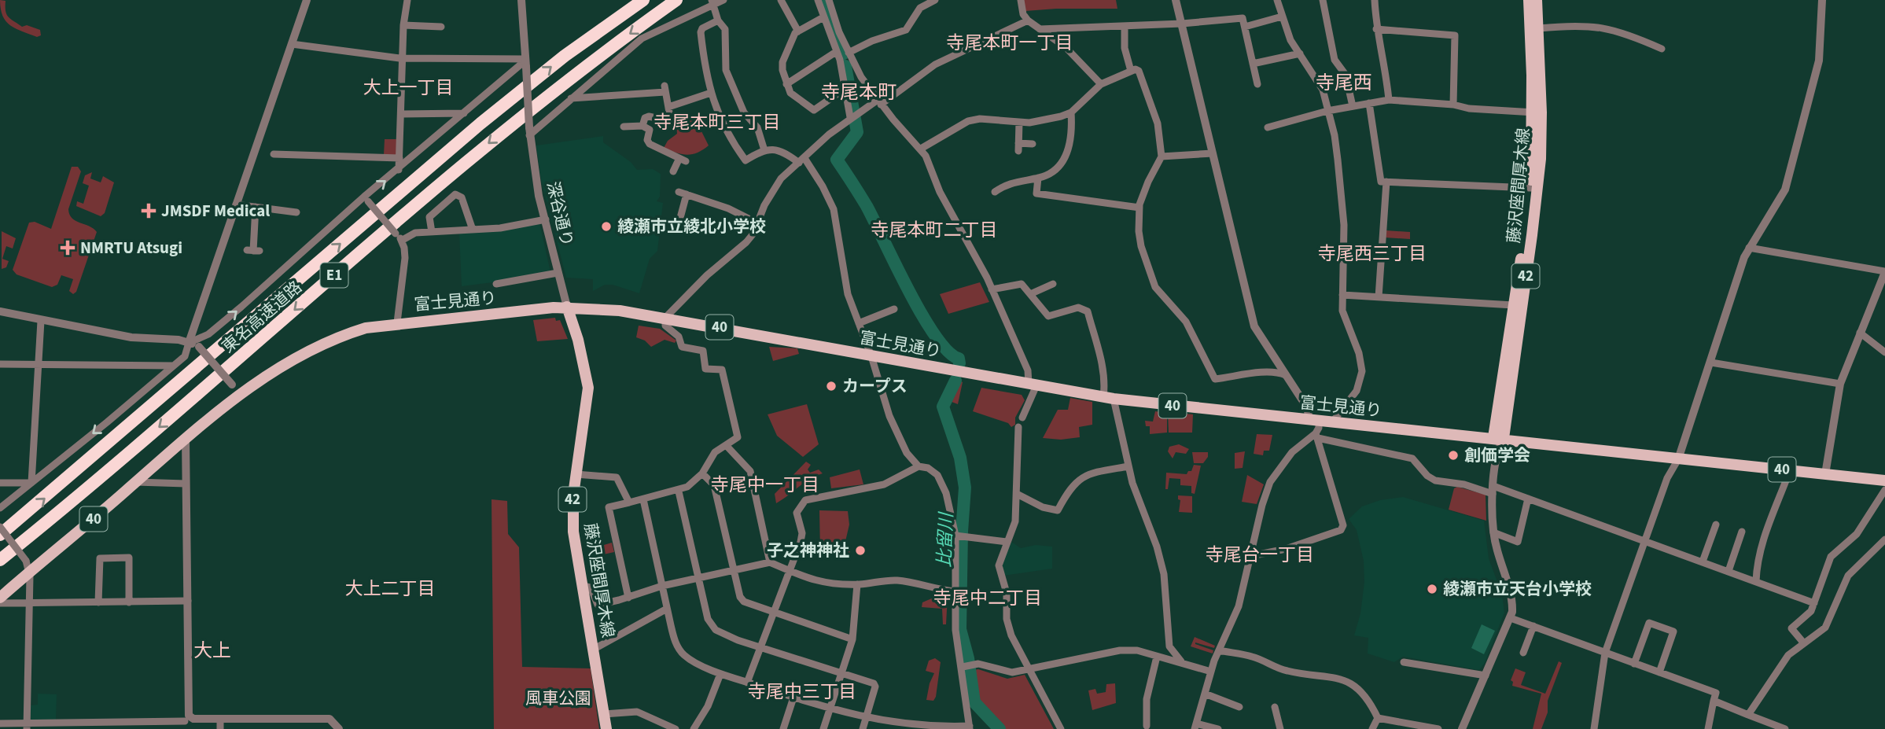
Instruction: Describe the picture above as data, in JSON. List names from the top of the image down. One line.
{"streets":{"highway":["E1","東名高速道路"],"main road":["藤沢座間厚木線","42","富士見通り","40"],"street":["深谷通り"]},"crossings":[["藤沢座間厚木線","深谷通り"],["藤沢座間厚木線","富士見通り"],["深谷通り","富士見通り"]],"districts":["寺尾本町一丁目","寺尾西","大上一丁目","寺尾本町","寺尾本町三丁目","寺尾本町二丁目","寺尾西三丁目","寺尾中一丁目","寺尾台一丁目","大上二丁目","寺尾中二丁目","大上","寺尾中三丁目"],"water":["比留川"],"parks":["風車公園"],"places":{"health":["JMSDF Medical","NMRTU Atsugi"],"other":["綾瀬市立綾北小学校","カープス","創価学会","子之神神社","綾瀬市立天台小学校"]}}
